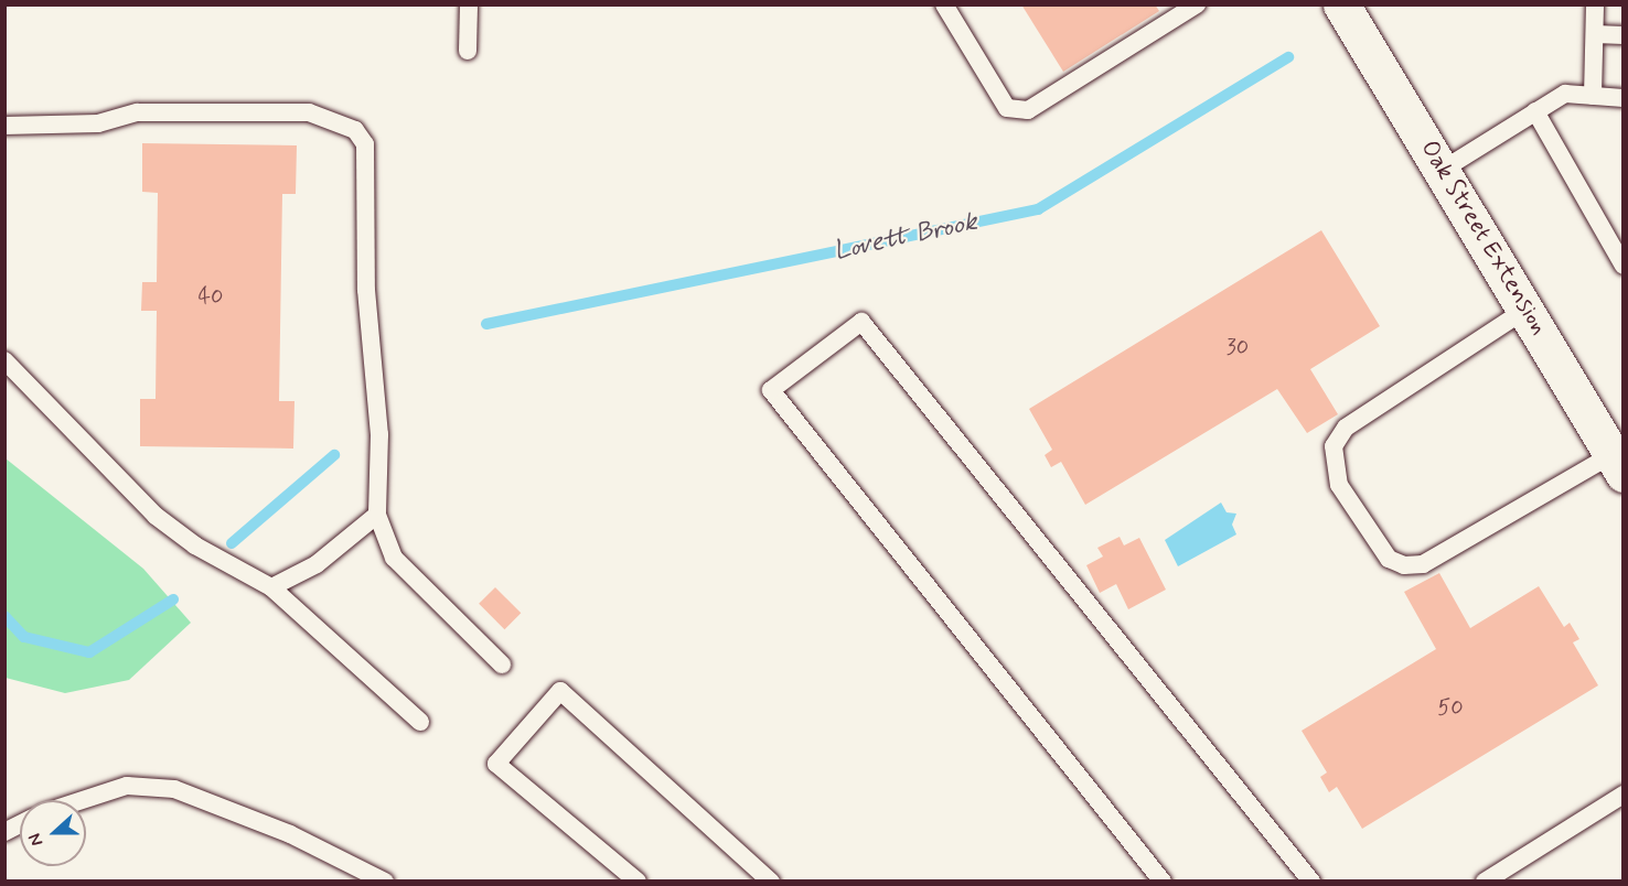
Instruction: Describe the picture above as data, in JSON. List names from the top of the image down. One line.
{"streets":{"main road":["Oak Street Extension"]},"water":["Lovett Brook"],"house_numbers":["40","30","50"],"north":"left"}
